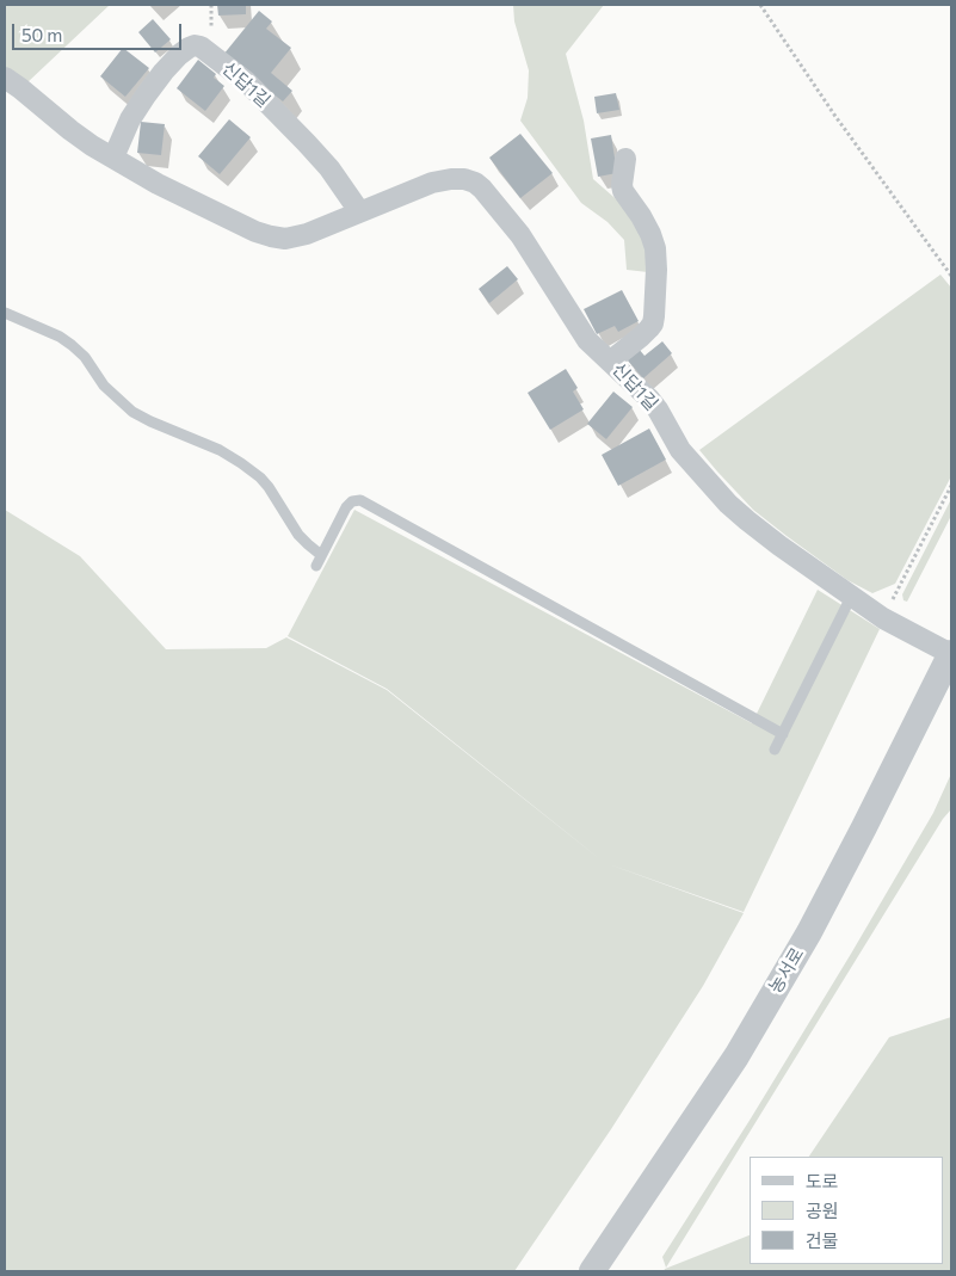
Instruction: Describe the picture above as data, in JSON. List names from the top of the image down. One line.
{"streets":{"street":["신답1길","농서로"]},"crossings":[["신답1길","농서로"]],"legend":["도로","공원","건물"],"scale_bar":"50 m"}
